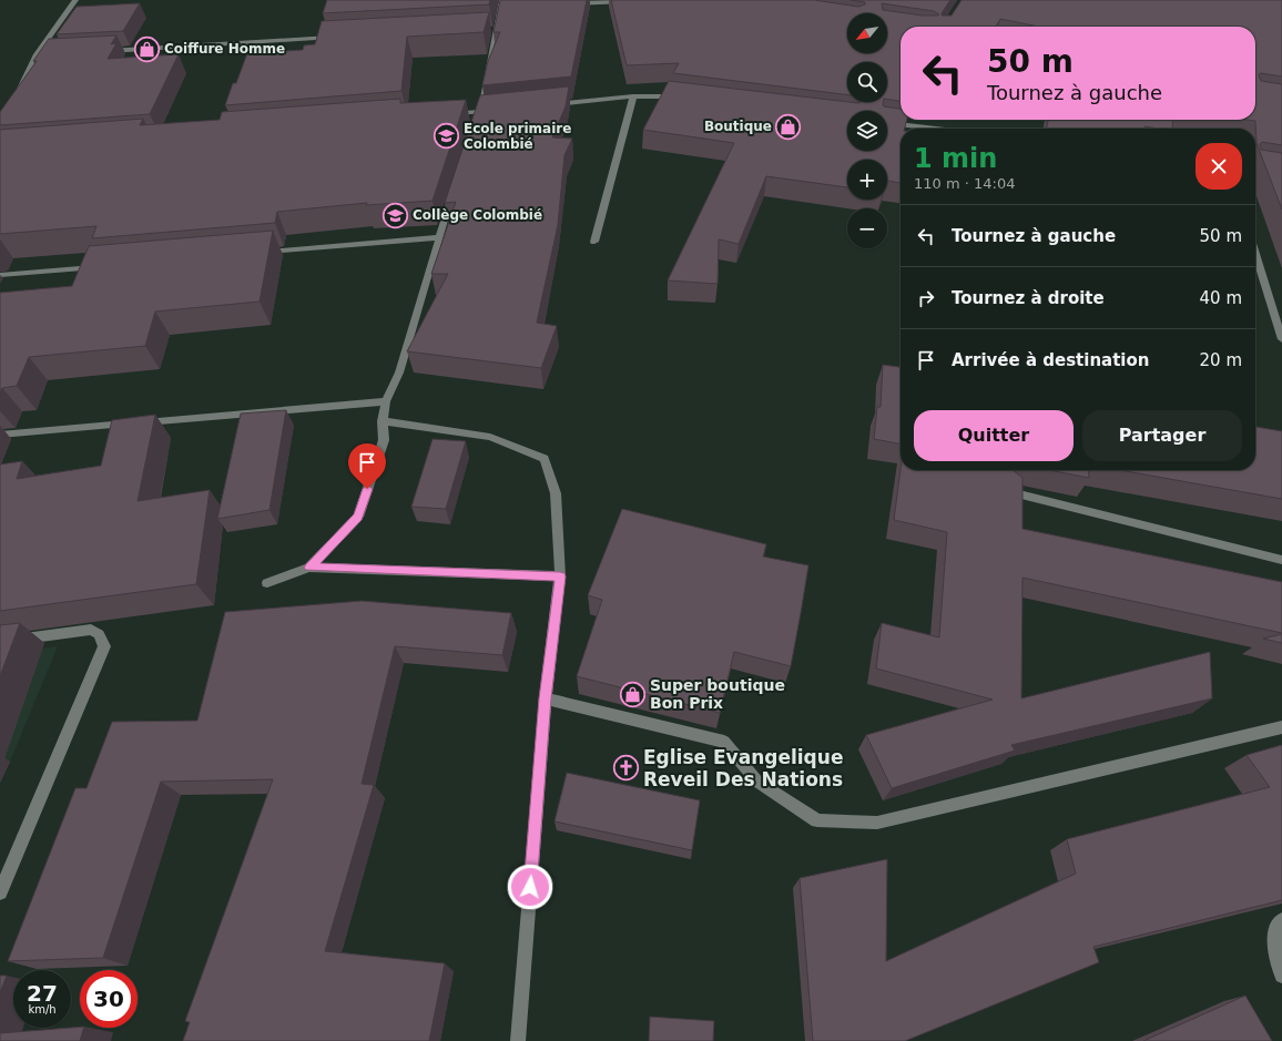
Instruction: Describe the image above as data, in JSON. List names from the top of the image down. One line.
{"places":{"shop":["Coiffure Homme","Boutique","Super boutique Bon Prix"],"school or university":["Ecole primaire Colombié","Collège Colombié"],"church":["Eglise Evangelique Reveil Des Nations"]},"north":"bottom left","page":{"map_buttons":["+","−"],"turn":["50 m","Tournez à gauche"],"heading":["1 min","110 m · 14:04"],"list":[{"name":"Tournez à gauche","value":"50 m"},{"name":"Tournez à droite","value":"40 m"},{"name":"Arrivée à destination","value":"20 m"}],"buttons":["Quitter","Partager"],"speed":"27 km/h","limit":"30"}}
